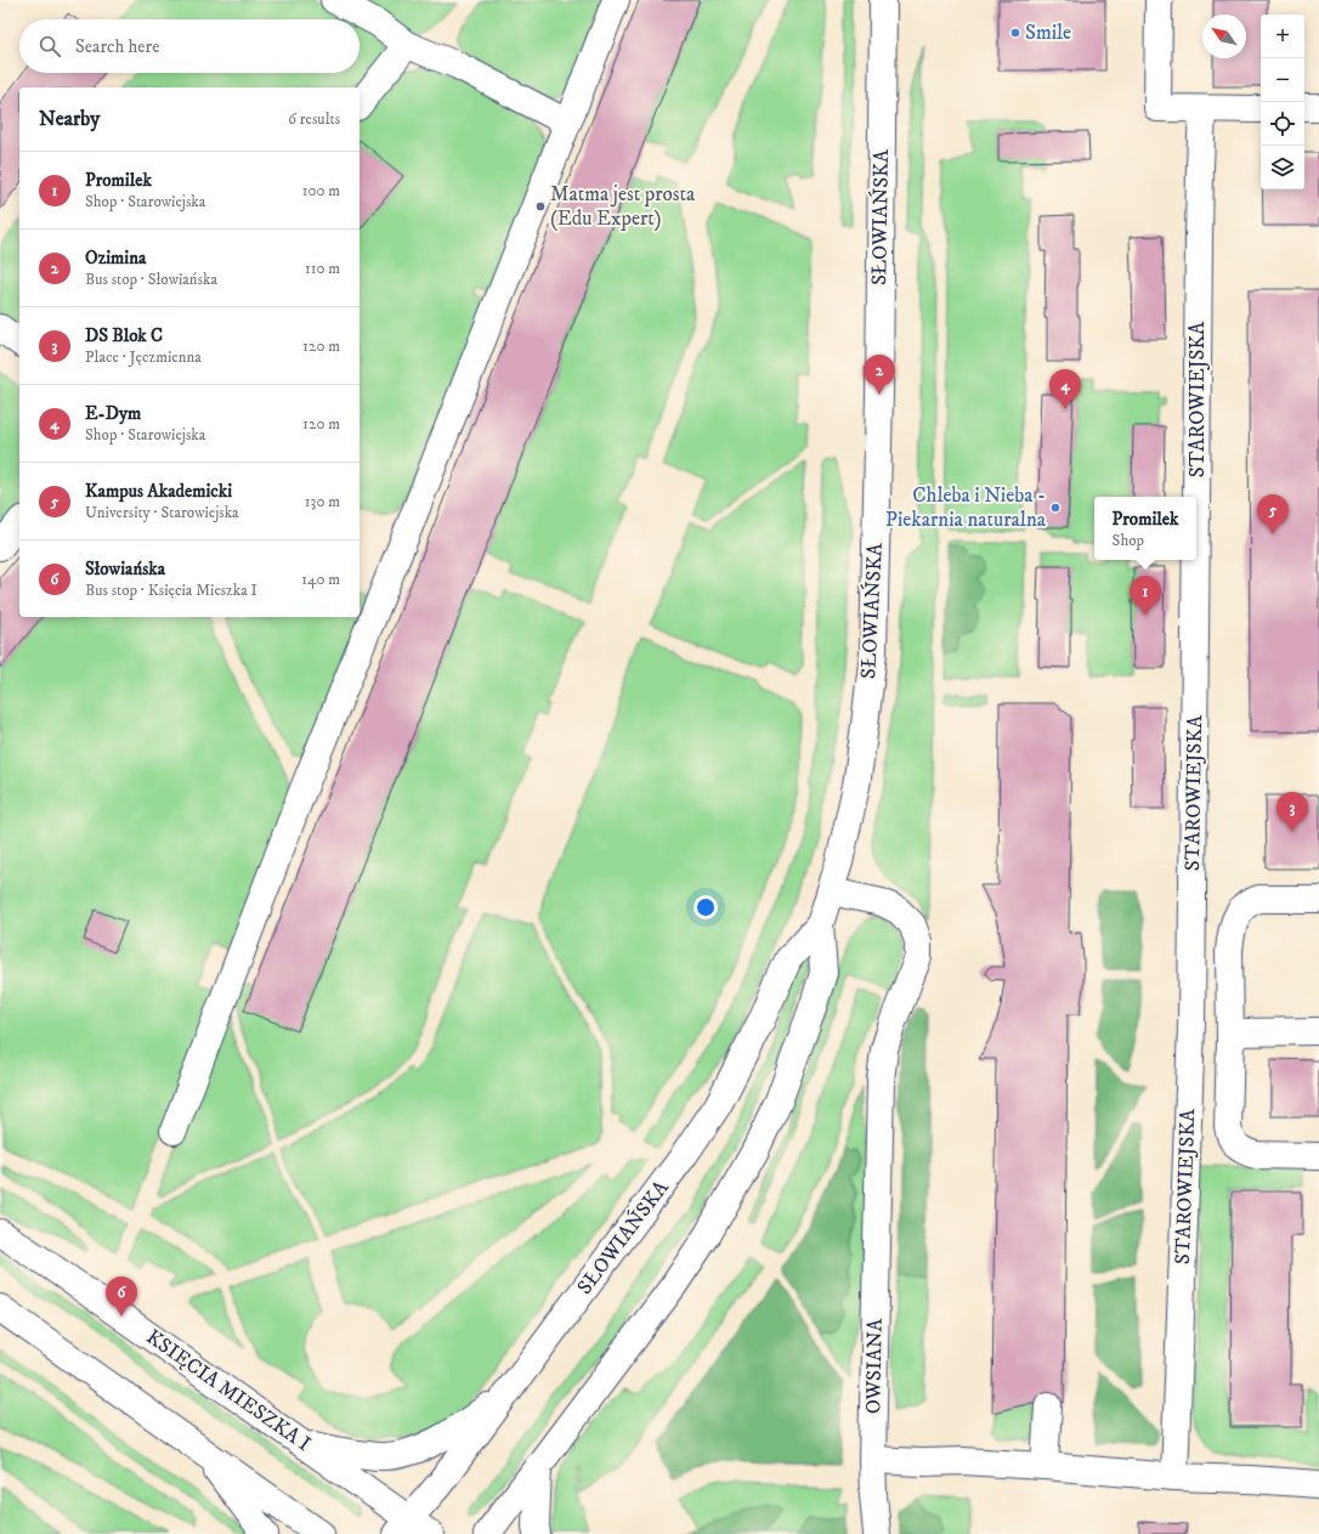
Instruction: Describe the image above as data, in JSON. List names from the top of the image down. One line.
{"streets":{"street":["SŁOWIAŃSKA","STAROWIEJSKA","OWSIANA","KSIĘCIA MIESZKA I"]},"crossings":[["SŁOWIAŃSKA","OWSIANA"],["SŁOWIAŃSKA","KSIĘCIA MIESZKA I"]],"places":["Smile","Matma jest prosta (Edu Expert)","Chleba i Nieba - Piekarnia naturalna"],"north":"top left","page":{"map_buttons":["+","−"],"search":"Search here","heading":["Nearby","6 results"],"list":[{"mark":"1","name":"Promilek","note":"Shop · Starowiejska","value":"100 m"},{"mark":"2","name":"Ozimina","note":"Bus stop · Słowiańska","value":"110 m"},{"mark":"3","name":"DS Blok C","note":"Place · Jęczmienna","value":"120 m"},{"mark":"4","name":"E-Dym","note":"Shop · Starowiejska","value":"120 m"},{"mark":"5","name":"Kampus Akademicki","note":"University · Starowiejska","value":"130 m"},{"mark":"6","name":"Słowiańska","note":"Bus stop · Księcia Mieszka I","value":"140 m"}],"pins":["2","4","5","1","3","6"],"popup":["Promilek","Shop"]}}
